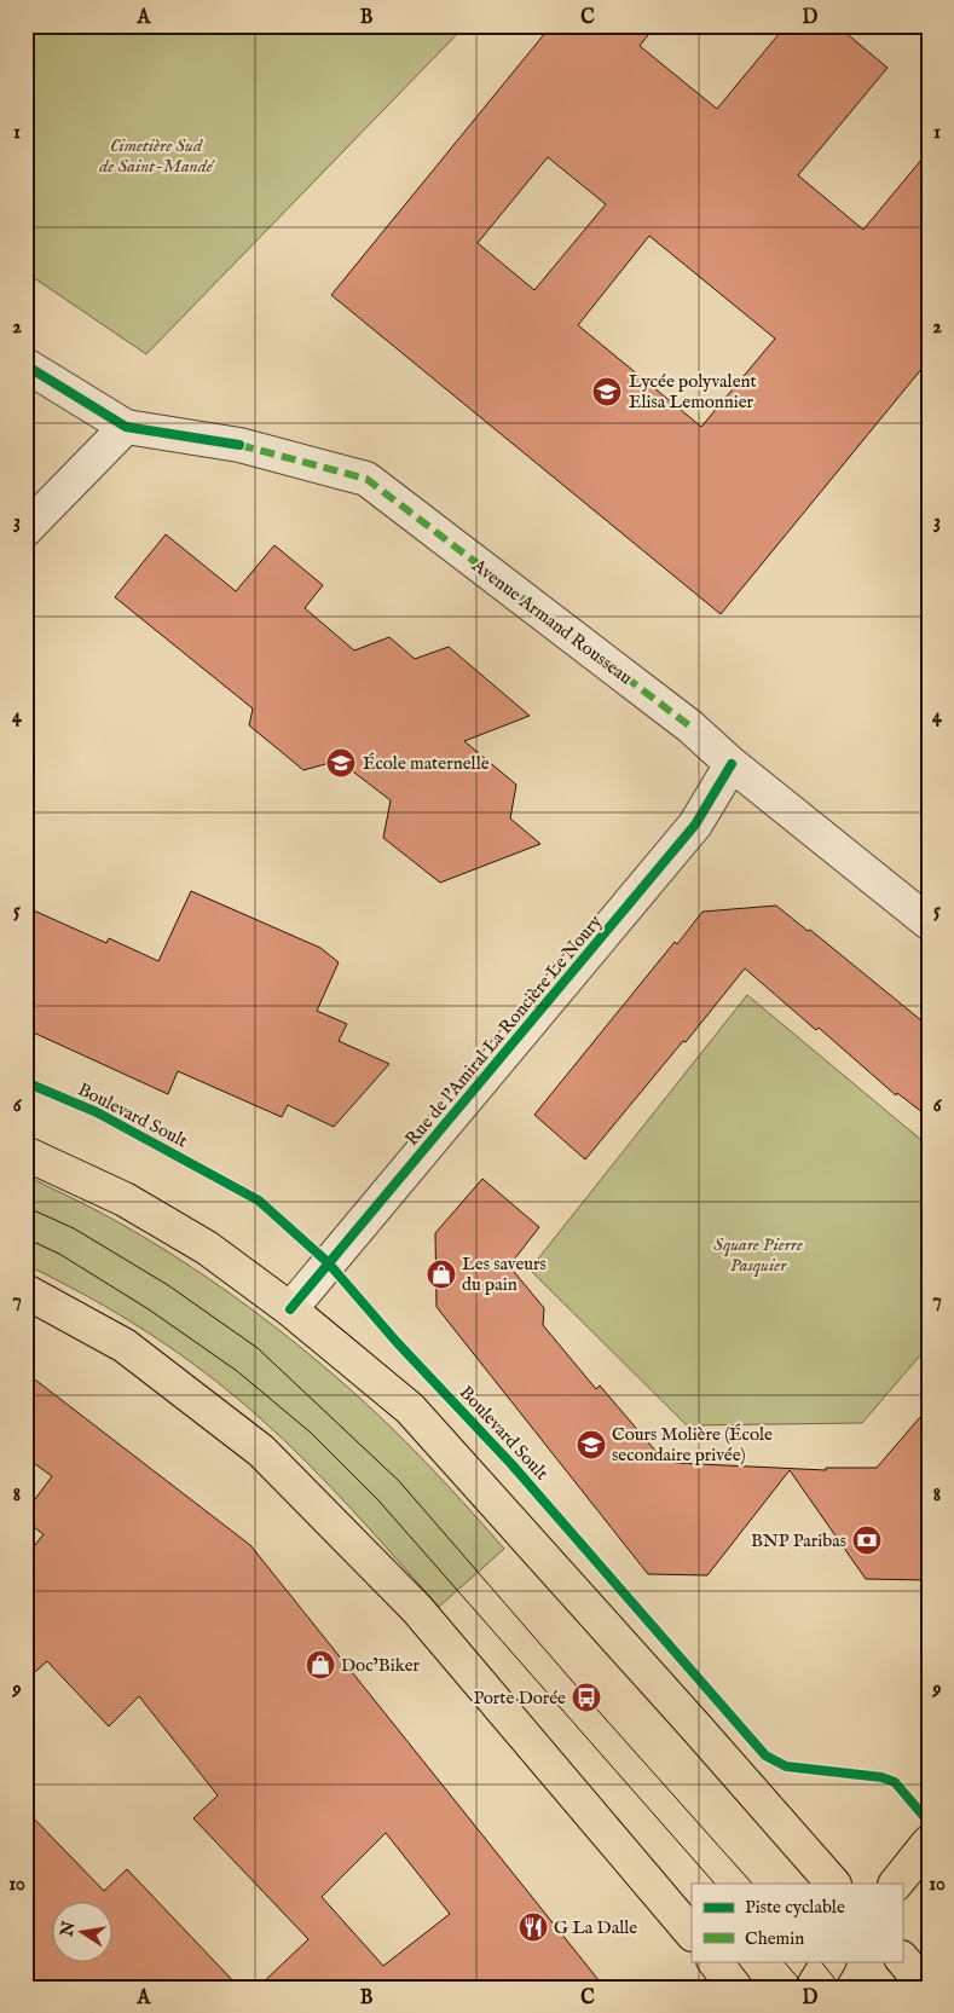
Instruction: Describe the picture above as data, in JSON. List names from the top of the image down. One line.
{"streets":{"street":["Avenue Armand Rousseau","Rue de l'Amiral La Roncière Le Noury"],"cycle path":["Boulevard Soult"]},"crossings":[["Avenue Armand Rousseau","Rue de l'Amiral La Roncière Le Noury"]],"parks":["Cimetière Sud de Saint-Mandé","Square Pierre Pasquier"],"places":{"school or university":["Lycée polyvalent Elisa Lemonnier","École maternelle","Cours Molière (École secondaire privée)"],"shop":["Les saveurs du pain","Doc’Biker"],"bank":["BNP Paribas"],"bus stop":["Porte Dorée"],"restaurant":["G La Dalle"]},"legend":["Piste cyclable","Chemin"],"north":"left","grid":{"columns":["A","B","C","D"],"rows":["1","2","3","4","5","6","7","8","9","10"]}}
